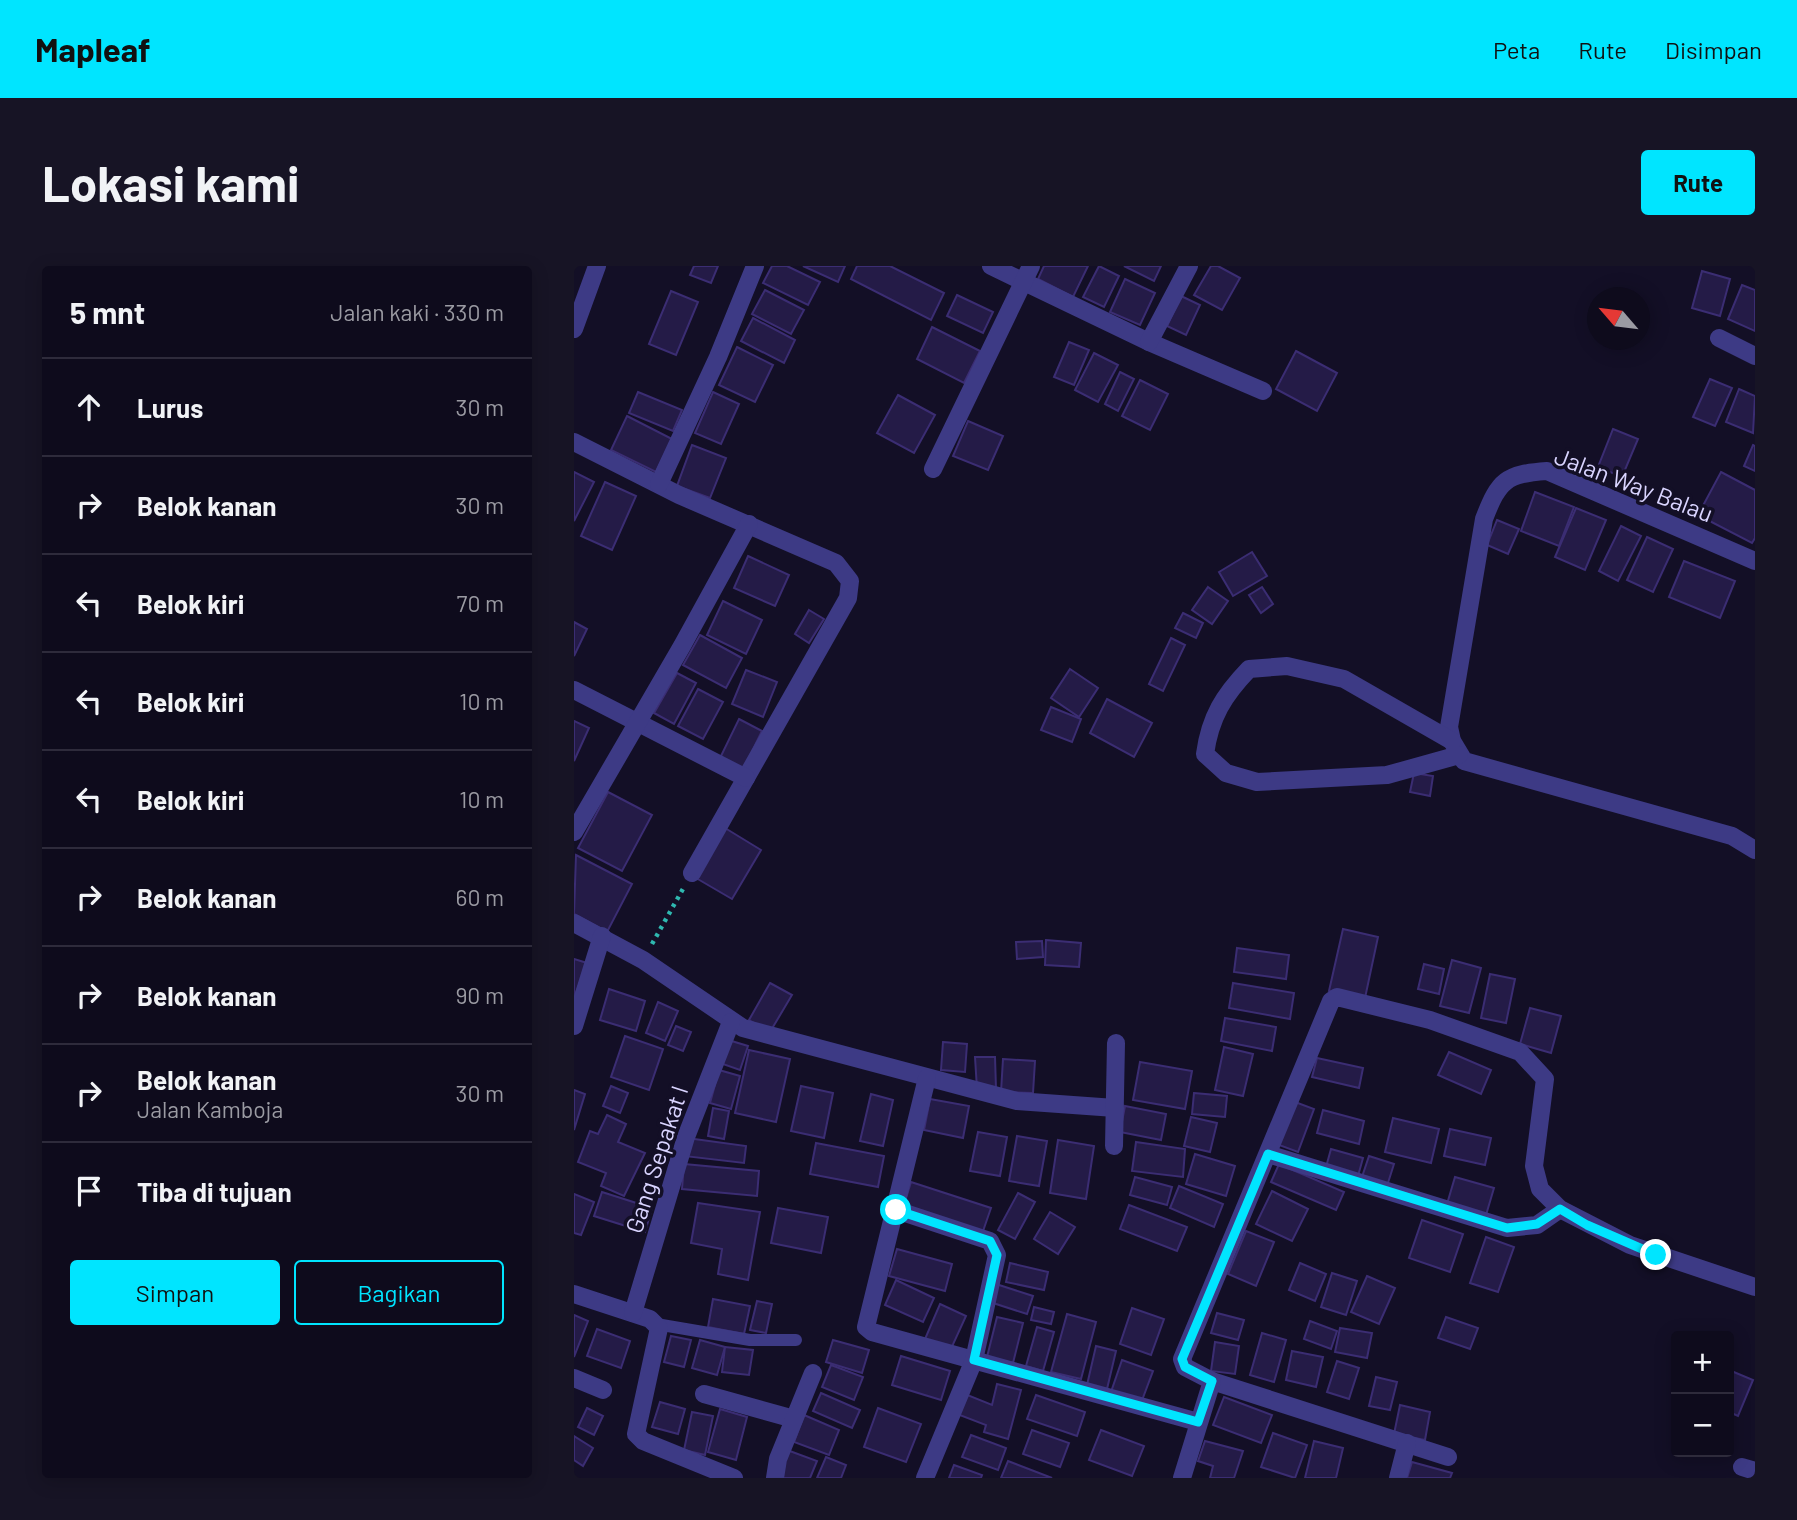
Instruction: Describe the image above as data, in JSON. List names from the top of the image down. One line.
{"streets":{"street":["Jalan Way Balau","Gang Sepakat I"]},"north":"top left","page":{"header":"Mapleaf","nav":["Peta","Rute","Disimpan"],"buttons":["Rute",["Simpan","Bagikan"]],"title":"Lokasi kami","heading":["5 mnt","Jalan kaki · 330 m"],"list":[["Lurus","30 m"],["Belok kanan","30 m"],["Belok kiri","70 m"],["Belok kiri","10 m"],["Belok kiri","10 m"],["Belok kanan","60 m"],["Belok kanan","90 m"],["Belok kanan","Jalan Kamboja","30 m"],"Tiba di tujuan"],"map_buttons":["+","−"]}}
